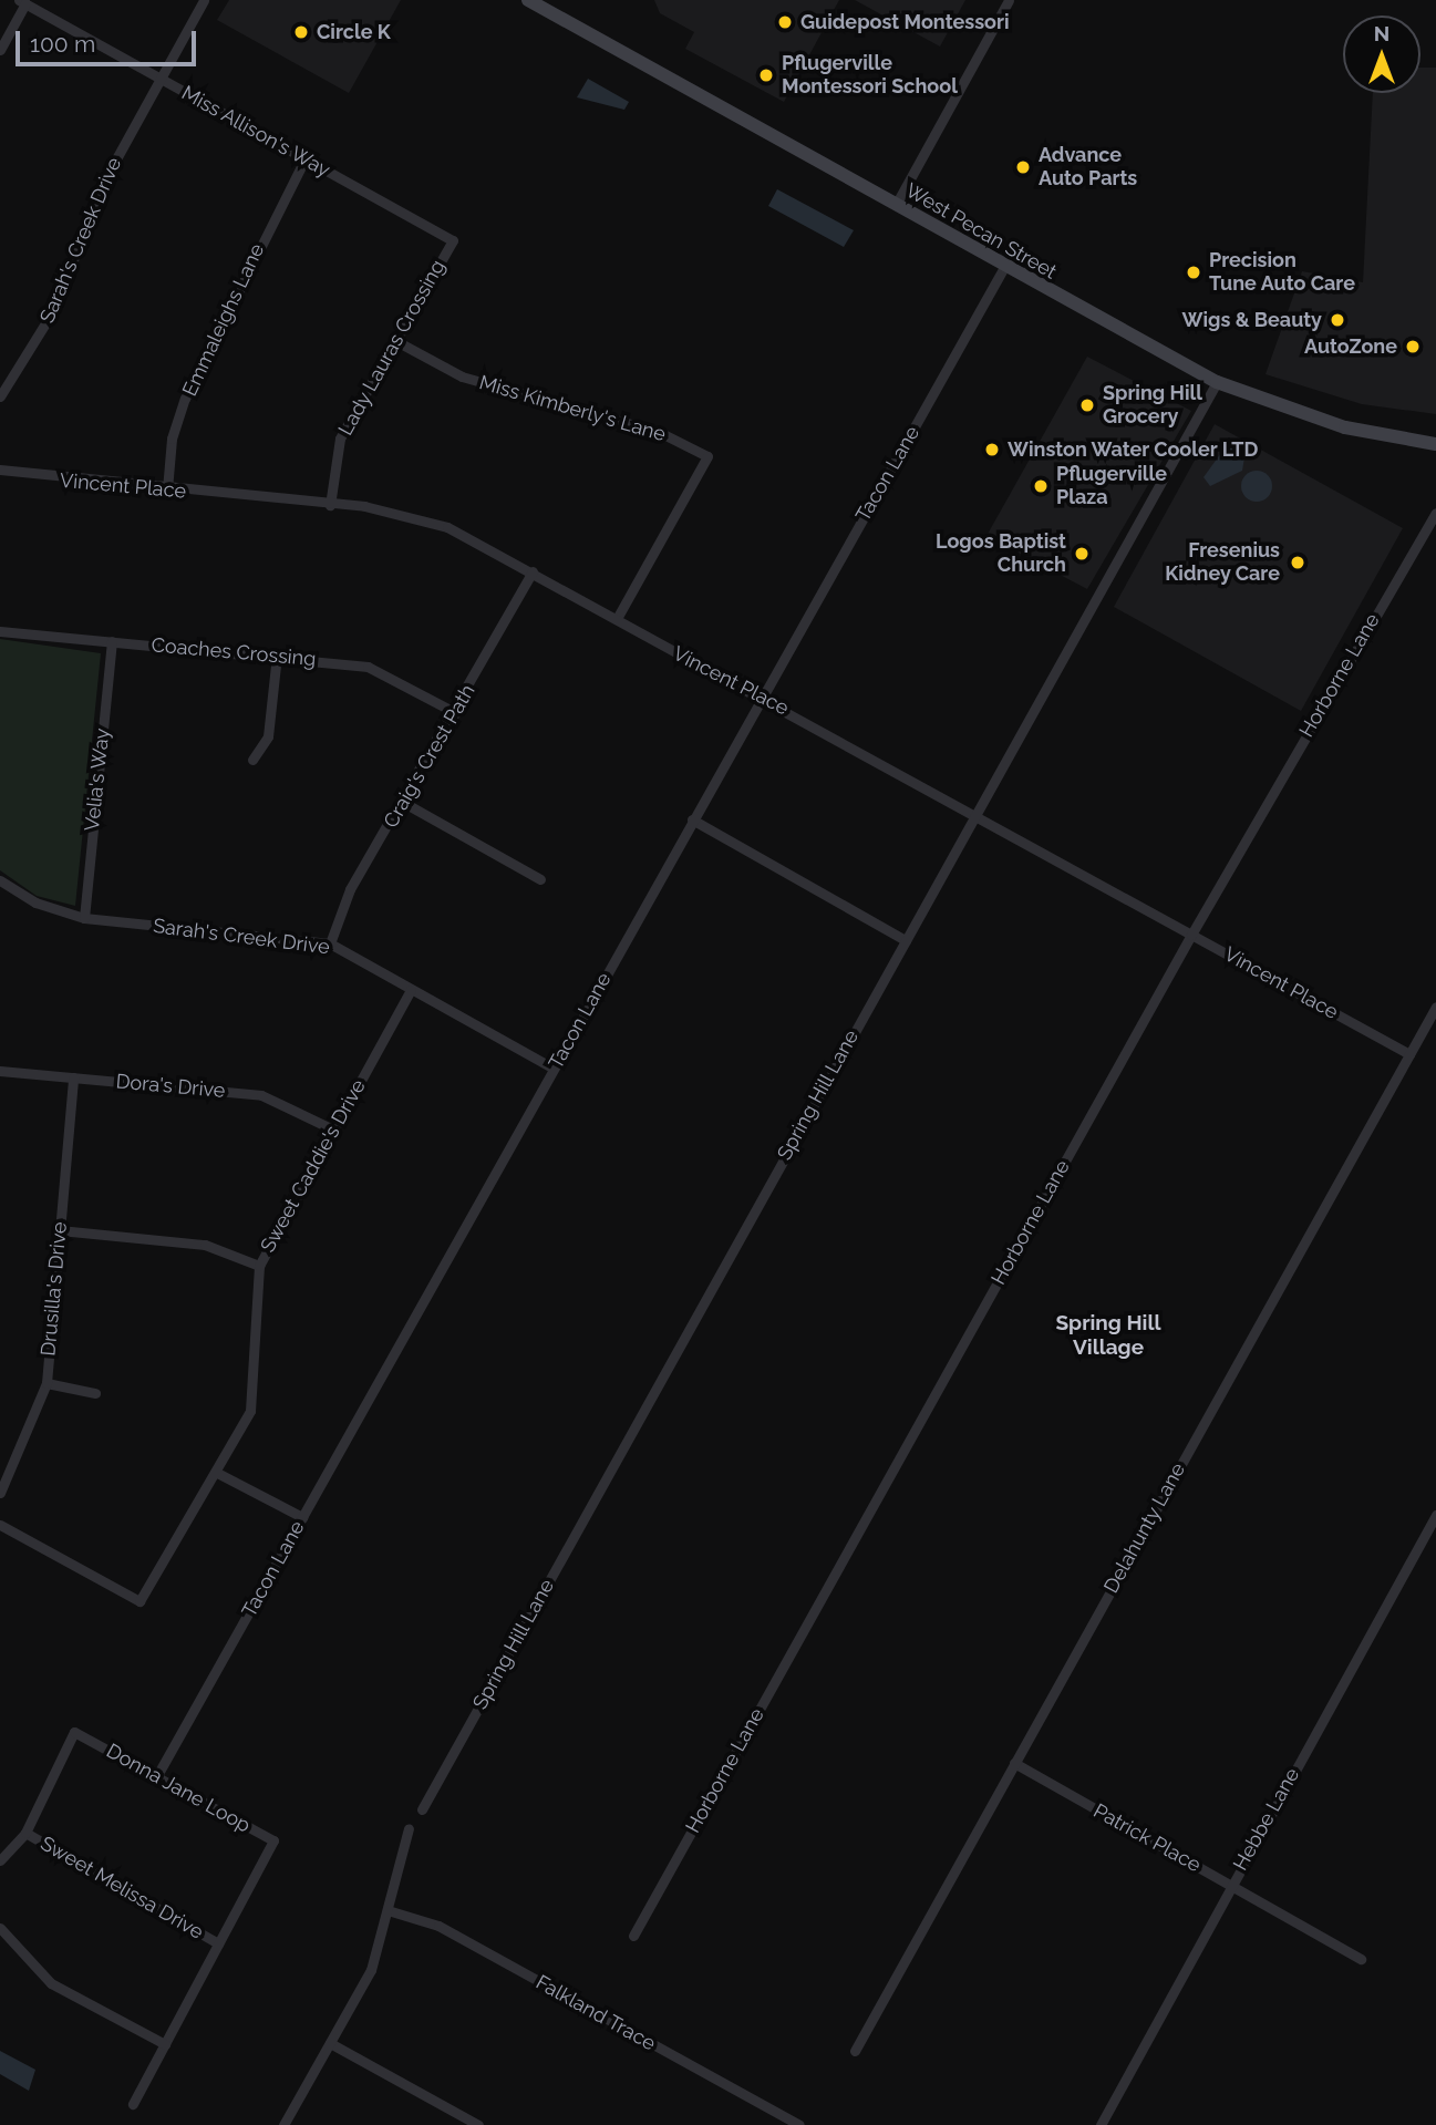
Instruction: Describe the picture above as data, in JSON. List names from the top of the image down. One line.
{"streets":{"main road":["West Pecan Street"],"street":["Miss Allison's Way","Sarah's Creek Drive","Emmaleighs Lane","Lady Lauras Crossing","Miss Kimberly's Lane","Tacon Lane","Vincent Place","Coaches Crossing","Horborne Lane","Craig's Crest Path","Velia's Way","Dora's Drive","Spring Hill Lane","Sweet Caddie's Drive","Drusilla's Drive","Delahunty Lane","Donna Jane Loop","Hebbe Lane","Patrick Place","Sweet Melissa Drive","Falkland Trace"]},"crossings":[["Miss Allison's Way","Sarah's Creek Drive"],["Miss Allison's Way","Emmaleighs Lane"],["Miss Allison's Way","Lady Lauras Crossing"],["West Pecan Street","Tacon Lane"],["West Pecan Street","Spring Hill Lane"],["Sarah's Creek Drive","Tacon Lane"],["Sarah's Creek Drive","Craig's Crest Path"],["Sarah's Creek Drive","Velia's Way"],["Sarah's Creek Drive","Sweet Caddie's Drive"],["Emmaleighs Lane","Vincent Place"],["Lady Lauras Crossing","Miss Kimberly's Lane"],["Lady Lauras Crossing","Vincent Place"],["Miss Kimberly's Lane","Vincent Place"],["Tacon Lane","Vincent Place"],["Tacon Lane","Donna Jane Loop"],["Vincent Place","Horborne Lane"],["Vincent Place","Craig's Crest Path"],["Vincent Place","Spring Hill Lane"],["Vincent Place","Delahunty Lane"],["Coaches Crossing","Craig's Crest Path"],["Coaches Crossing","Velia's Way"],["Dora's Drive","Sweet Caddie's Drive"],["Dora's Drive","Drusilla's Drive"],["Delahunty Lane","Patrick Place"],["Donna Jane Loop","Sweet Melissa Drive"],["Hebbe Lane","Patrick Place"]],"districts":["Spring Hill Village"],"places":["Guidepost Montessori","Circle K","Pflugerville Montessori School","Advance Auto Parts","Precision Tune Auto Care","Wigs & Beauty","AutoZone","Spring Hill Grocery","Winston Water Cooler LTD","Pflugerville Plaza","Logos Baptist Church","Fresenius Kidney Care"],"scale_bar":"100 m","north":"top"}
